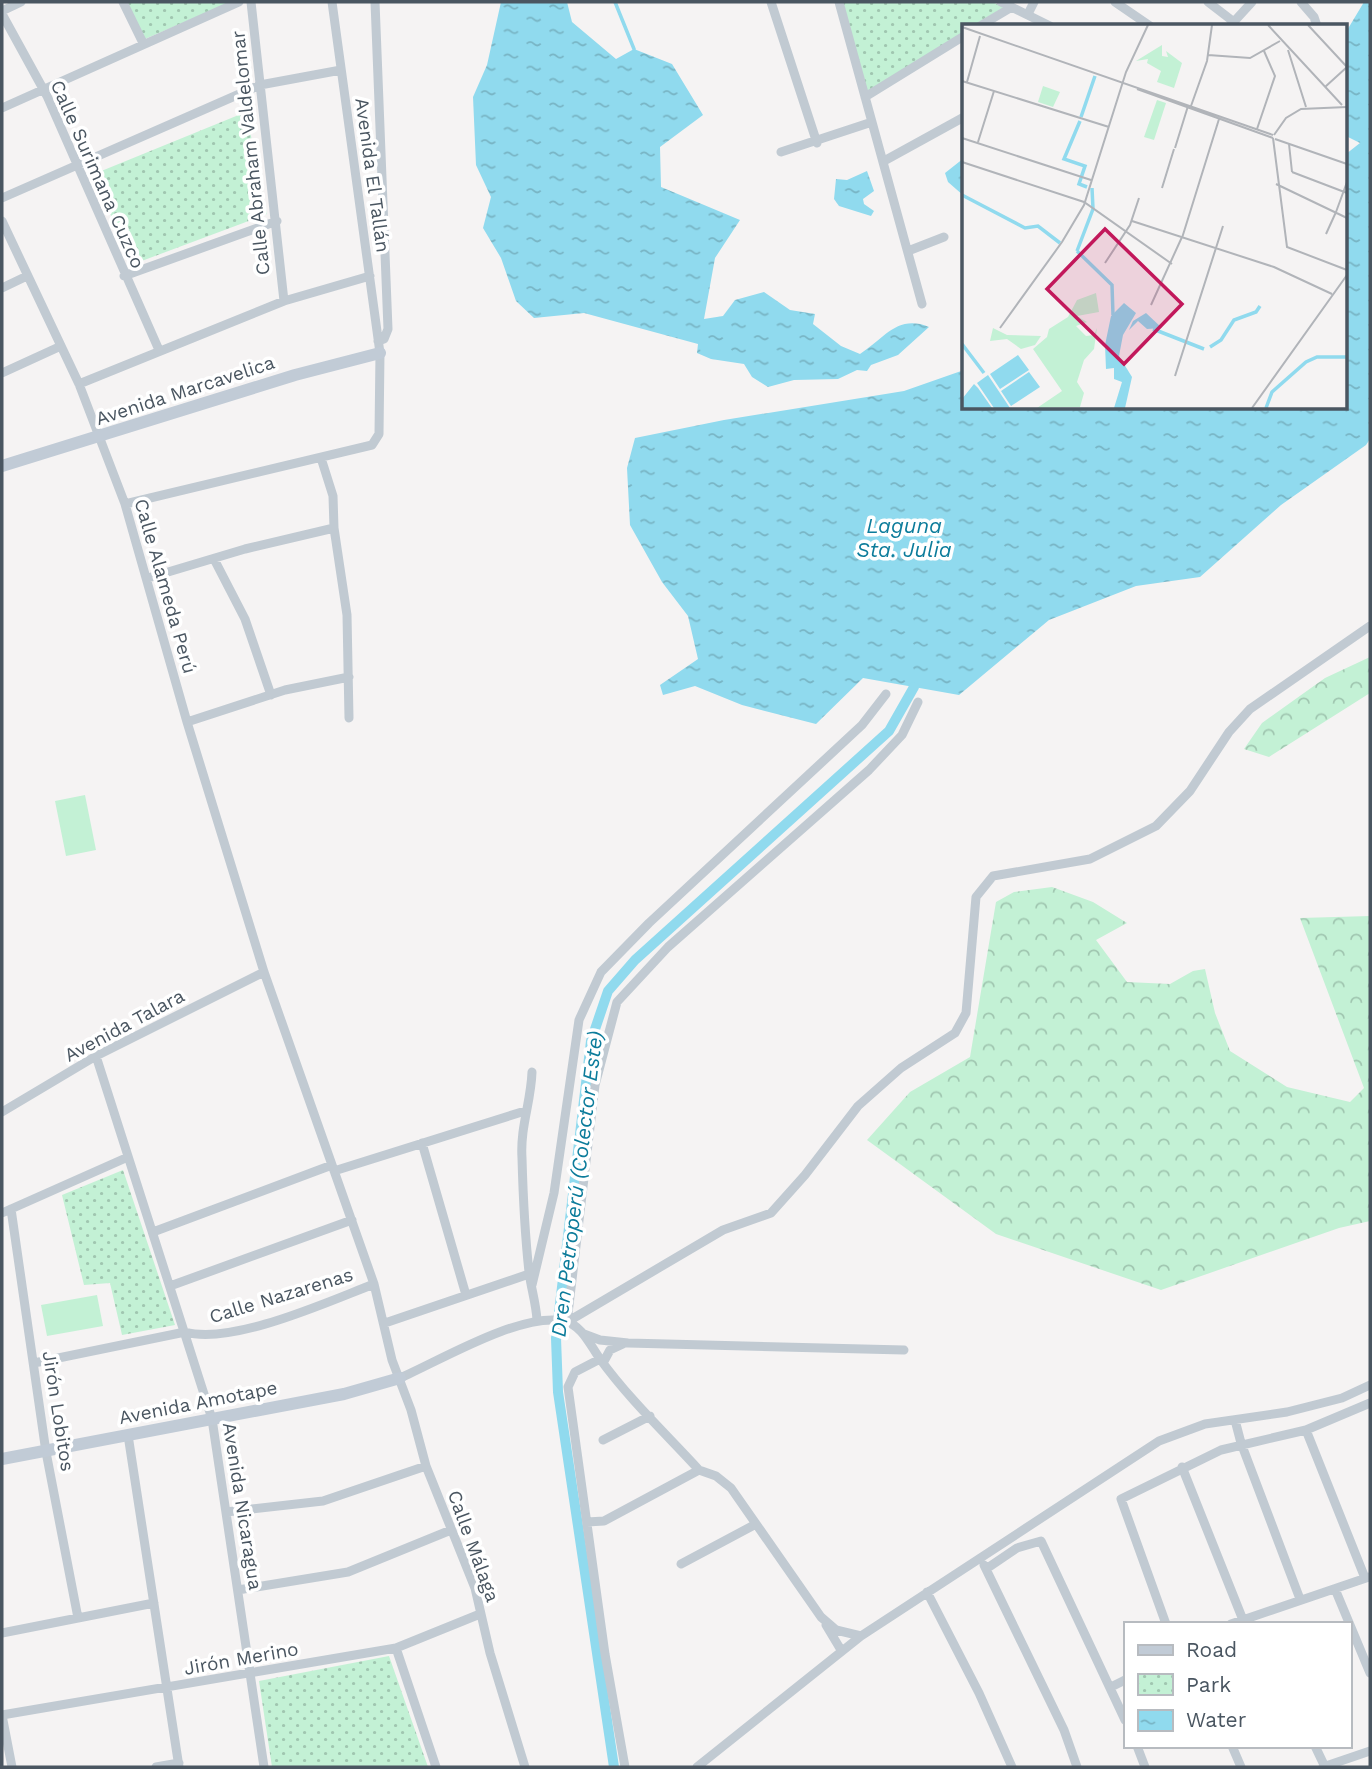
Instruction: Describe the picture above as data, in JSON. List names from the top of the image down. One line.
{"streets":{"street":["Calle Abraham Valdelomar","Calle Surimana Cuzco","Avenida El Tallán","Avenida Marcavelica","Calle Alameda Perú","Avenida Talara","Calle Nazarenas","Avenida Amotape","Jirón Lobitos","Avenida Nicaragua","Calle Málaga","Jirón Merino"]},"crossings":[["Avenida El Tallán","Avenida Marcavelica"],["Avenida Marcavelica","Calle Alameda Perú"],["Calle Alameda Perú","Avenida Talara"],["Calle Alameda Perú","Calle Málaga"],["Avenida Talara","Avenida Nicaragua"],["Calle Nazarenas","Jirón Lobitos"],["Calle Nazarenas","Avenida Nicaragua"],["Calle Nazarenas","Calle Málaga"],["Avenida Amotape","Jirón Lobitos"],["Avenida Amotape","Avenida Nicaragua"],["Avenida Amotape","Calle Málaga"],["Avenida Nicaragua","Jirón Merino"],["Calle Málaga","Jirón Merino"]],"water":["Laguna Sta. Julia","Dren Petroperú (Colector Este)"],"legend":["Road","Park","Water"]}
